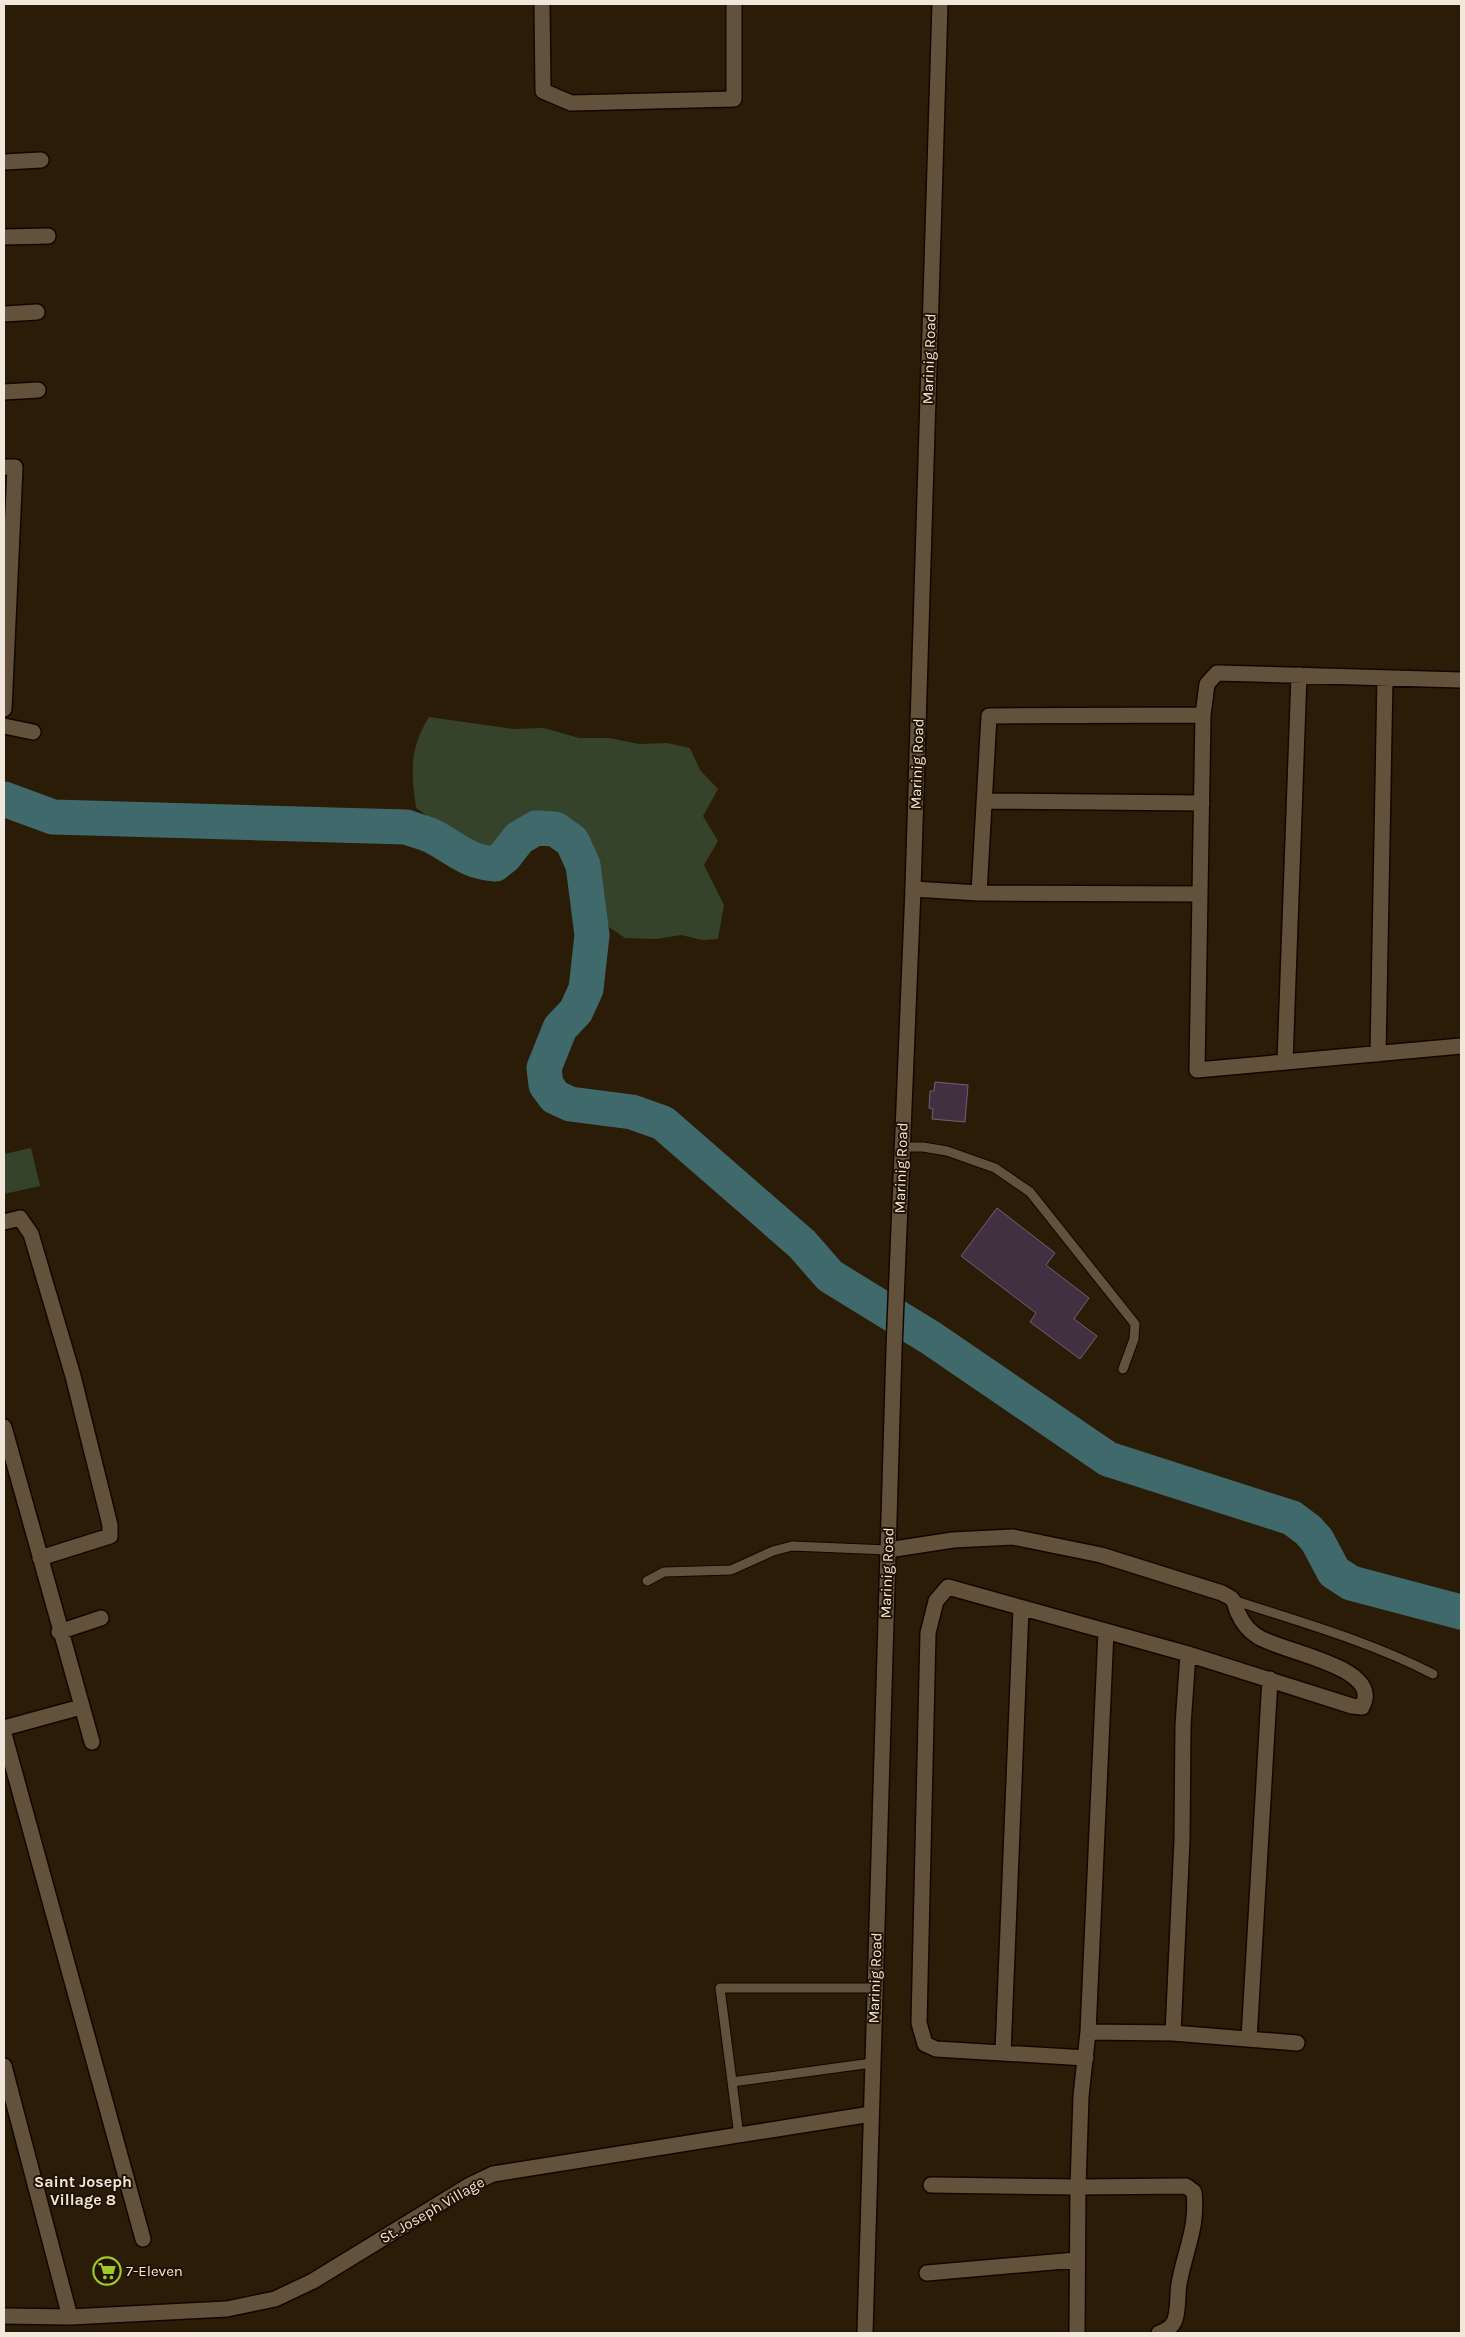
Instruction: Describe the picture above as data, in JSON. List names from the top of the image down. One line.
{"streets":{"street":["Marinig Road","St. Joseph Village"]},"crossings":[["Marinig Road","St. Joseph Village"]],"districts":["Saint Joseph Village 8"],"places":{"supermarket":["7-Eleven"]}}
